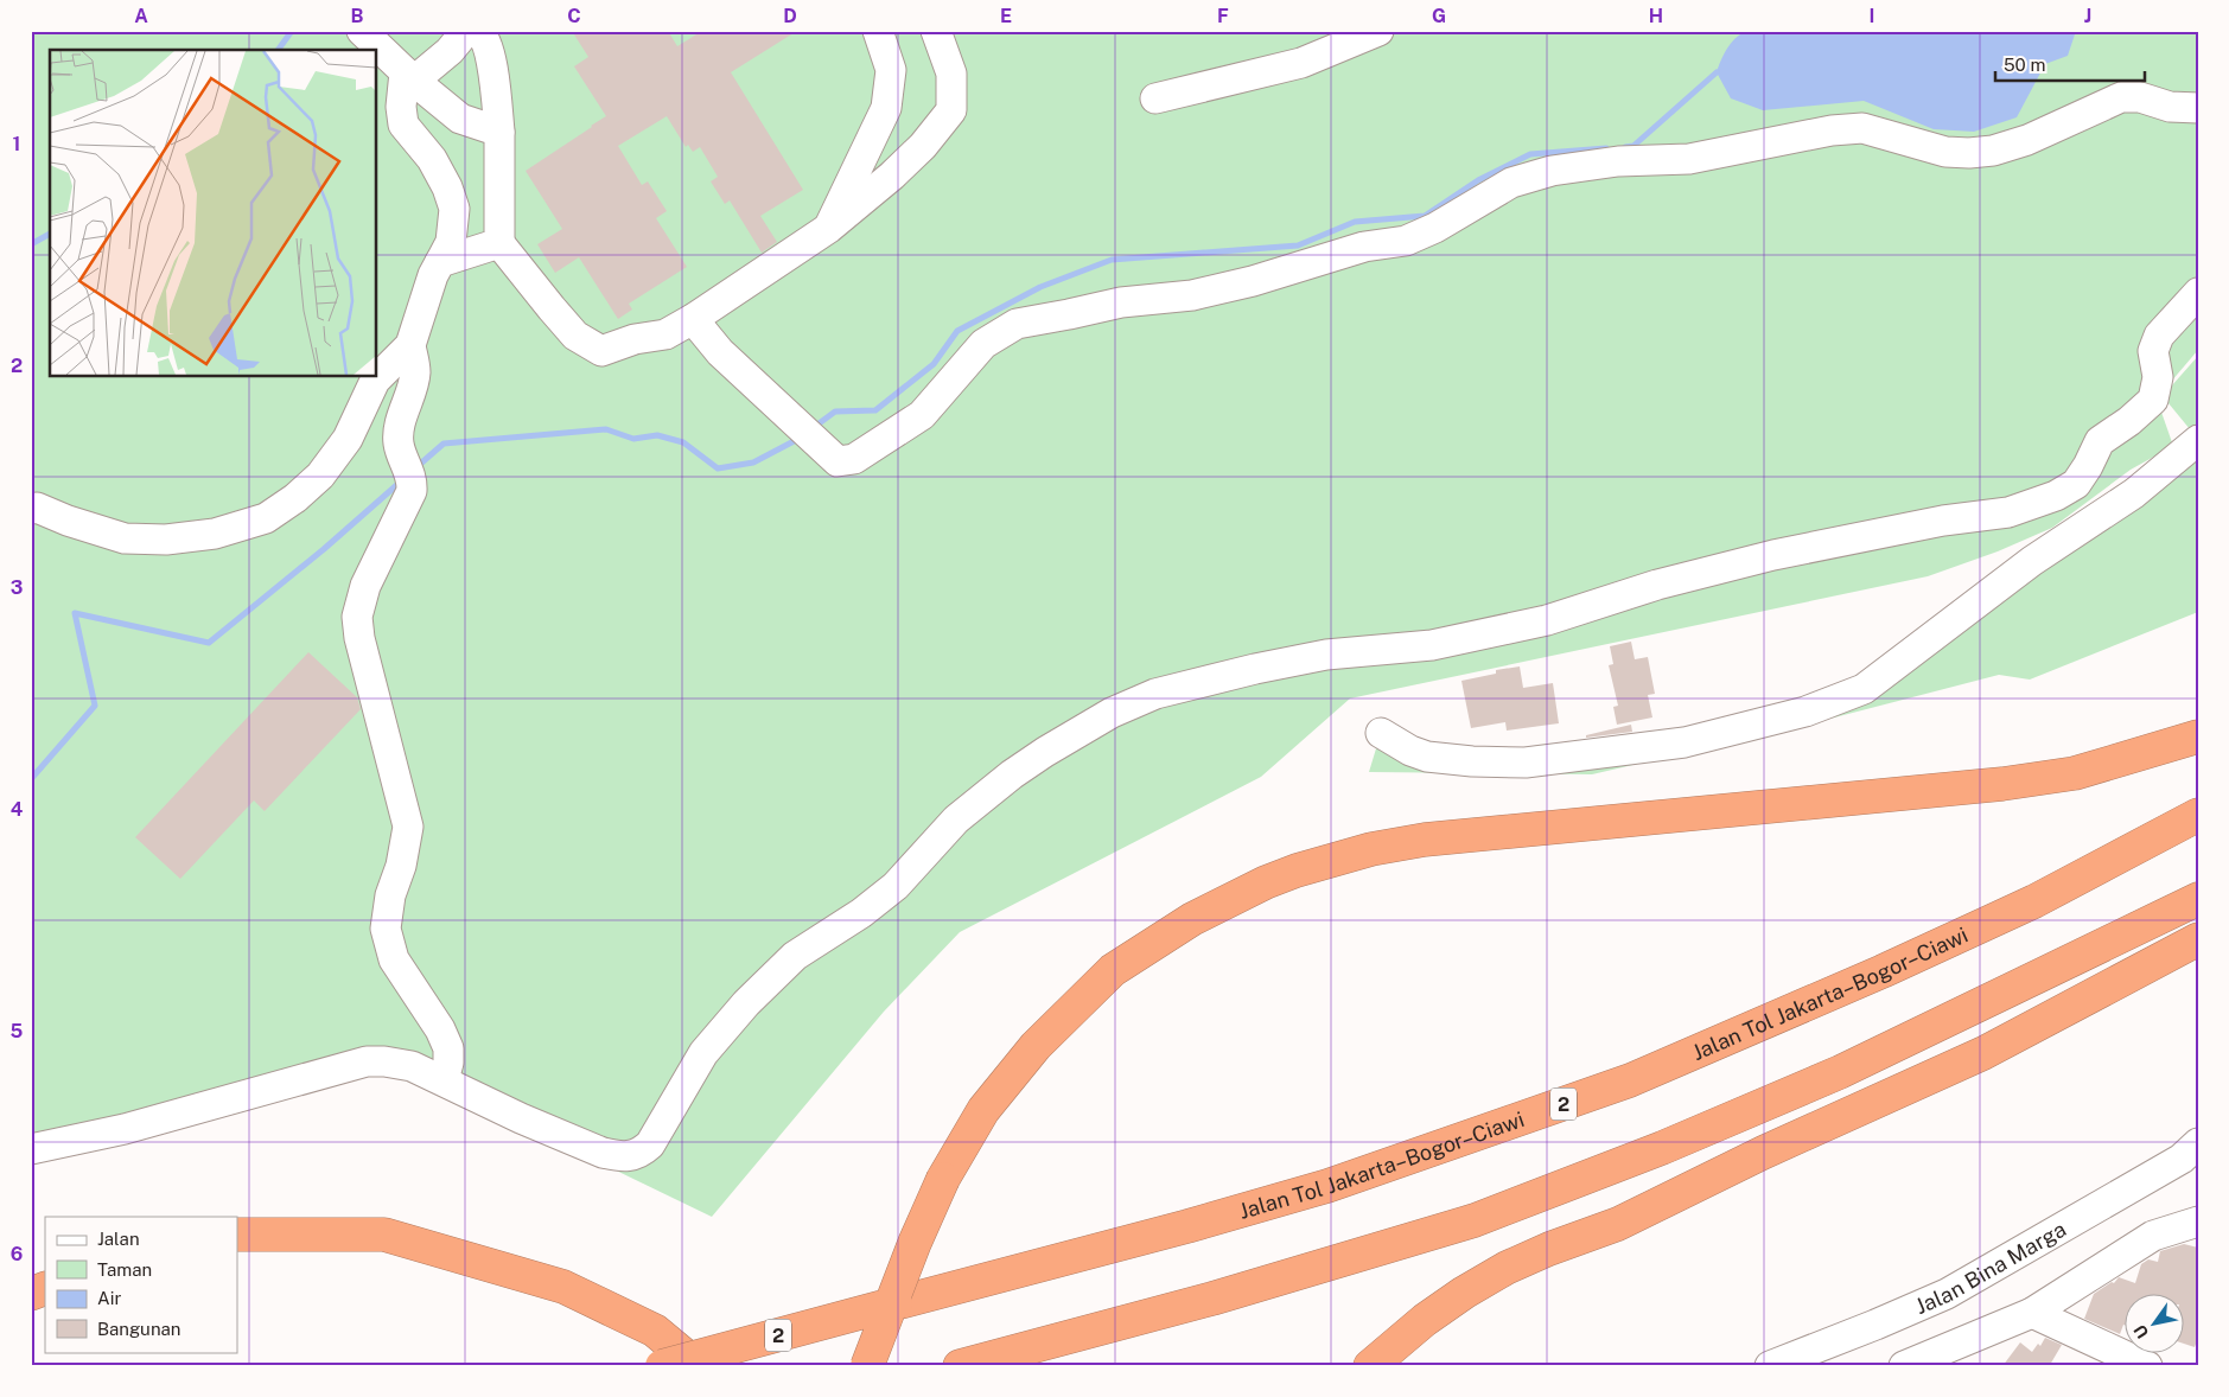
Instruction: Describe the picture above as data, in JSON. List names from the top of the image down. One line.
{"streets":{"highway":["Jalan Tol Jakarta–Bogor–Ciawi","2"],"street":["Jalan Bina Marga"]},"legend":["Jalan","Taman","Air","Bangunan"],"scale_bar":"50 m","north":"bottom left","grid":{"columns":["A","B","C","D","E","F","G","H","I","J"],"rows":["1","2","3","4","5","6"]}}
